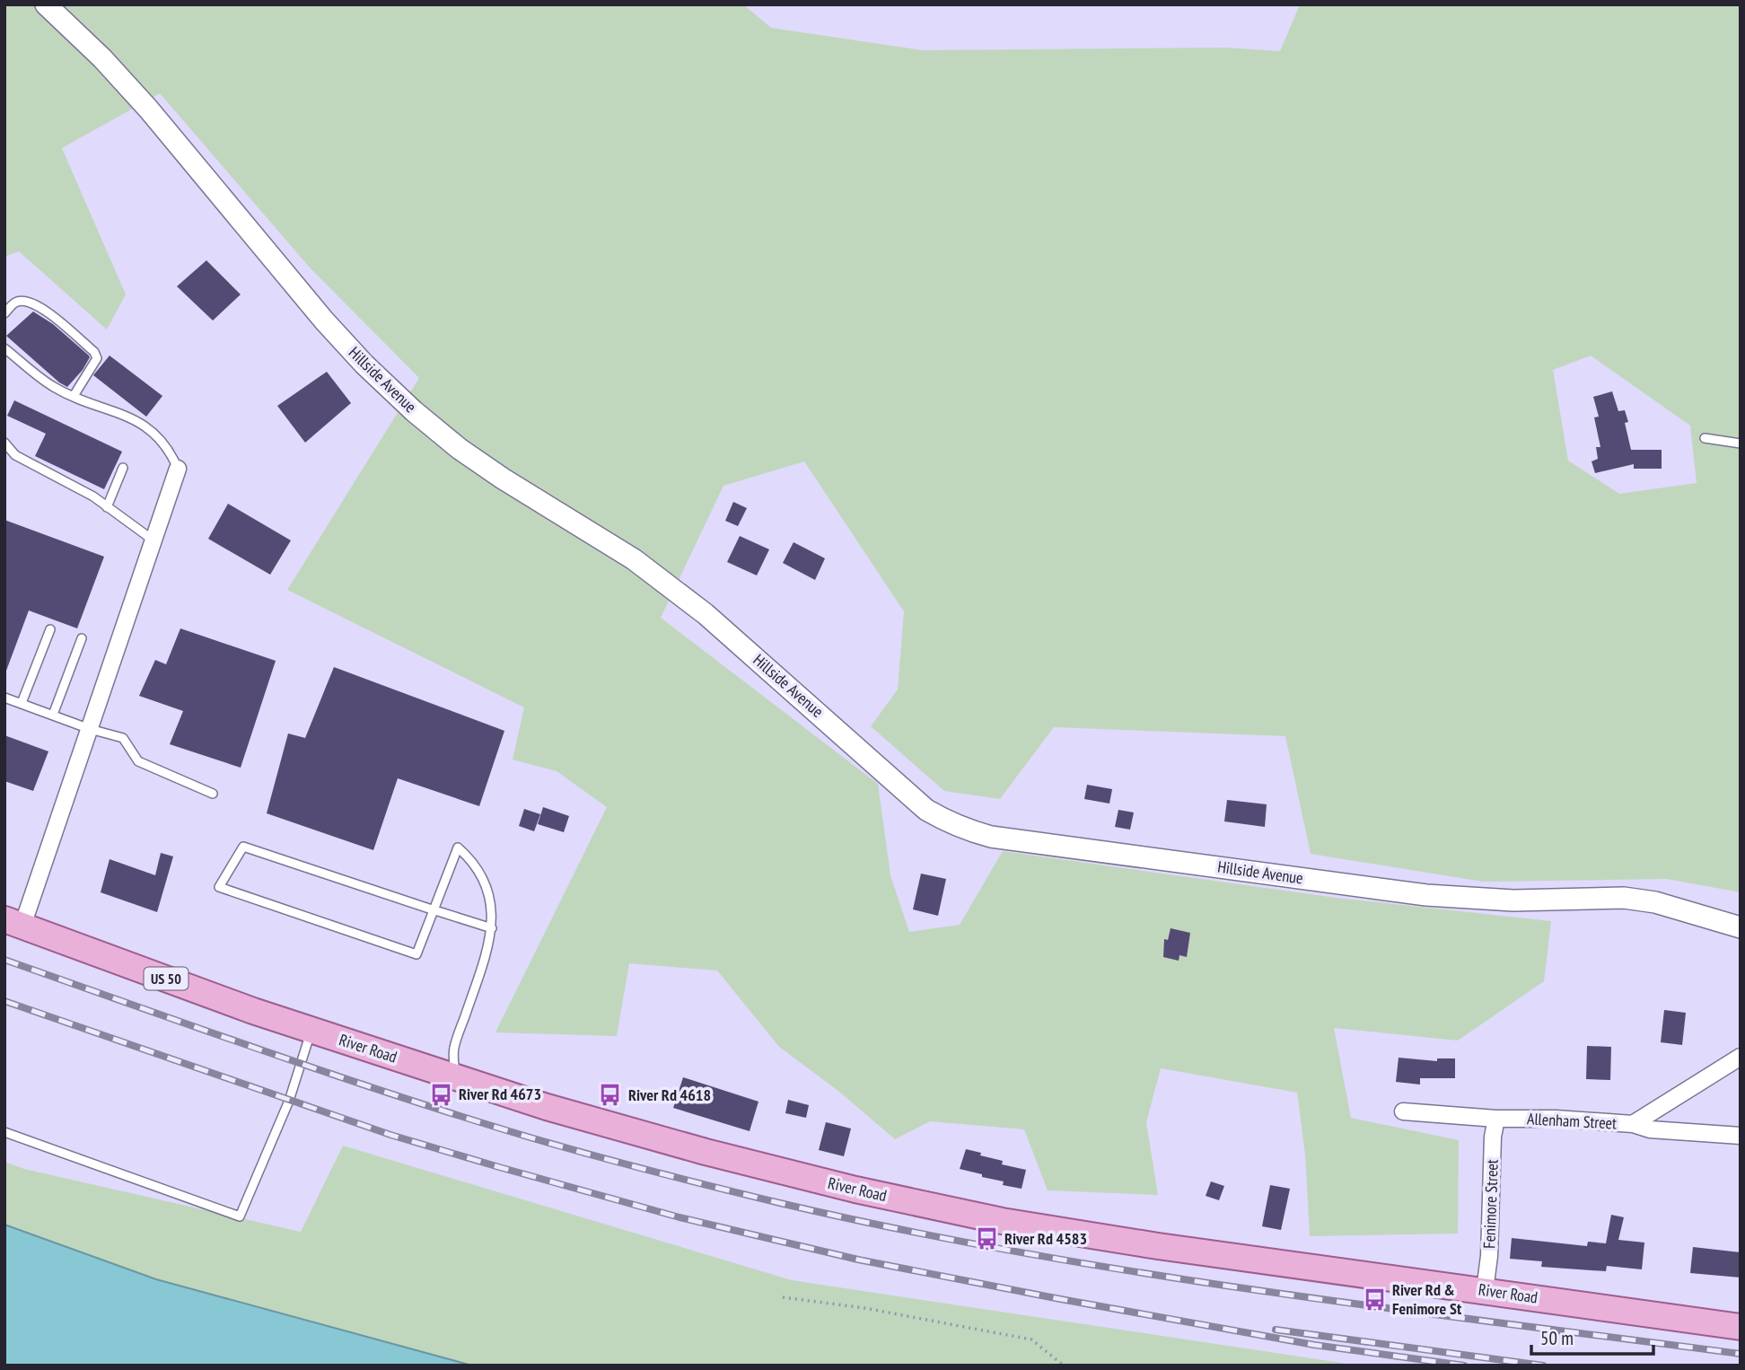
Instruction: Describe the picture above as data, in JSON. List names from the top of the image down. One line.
{"streets":{"main road":["US 50","River Road"],"street":["Hillside Avenue","Allenham Street","Fenimore Street"]},"crossings":[["River Road","Fenimore Street"],["Allenham Street","Fenimore Street"]],"places":{"bus stop":["River Rd 4673","River Rd 4618","River Rd 4583","River Rd & Fenimore St"]},"scale_bar":"50 m"}
